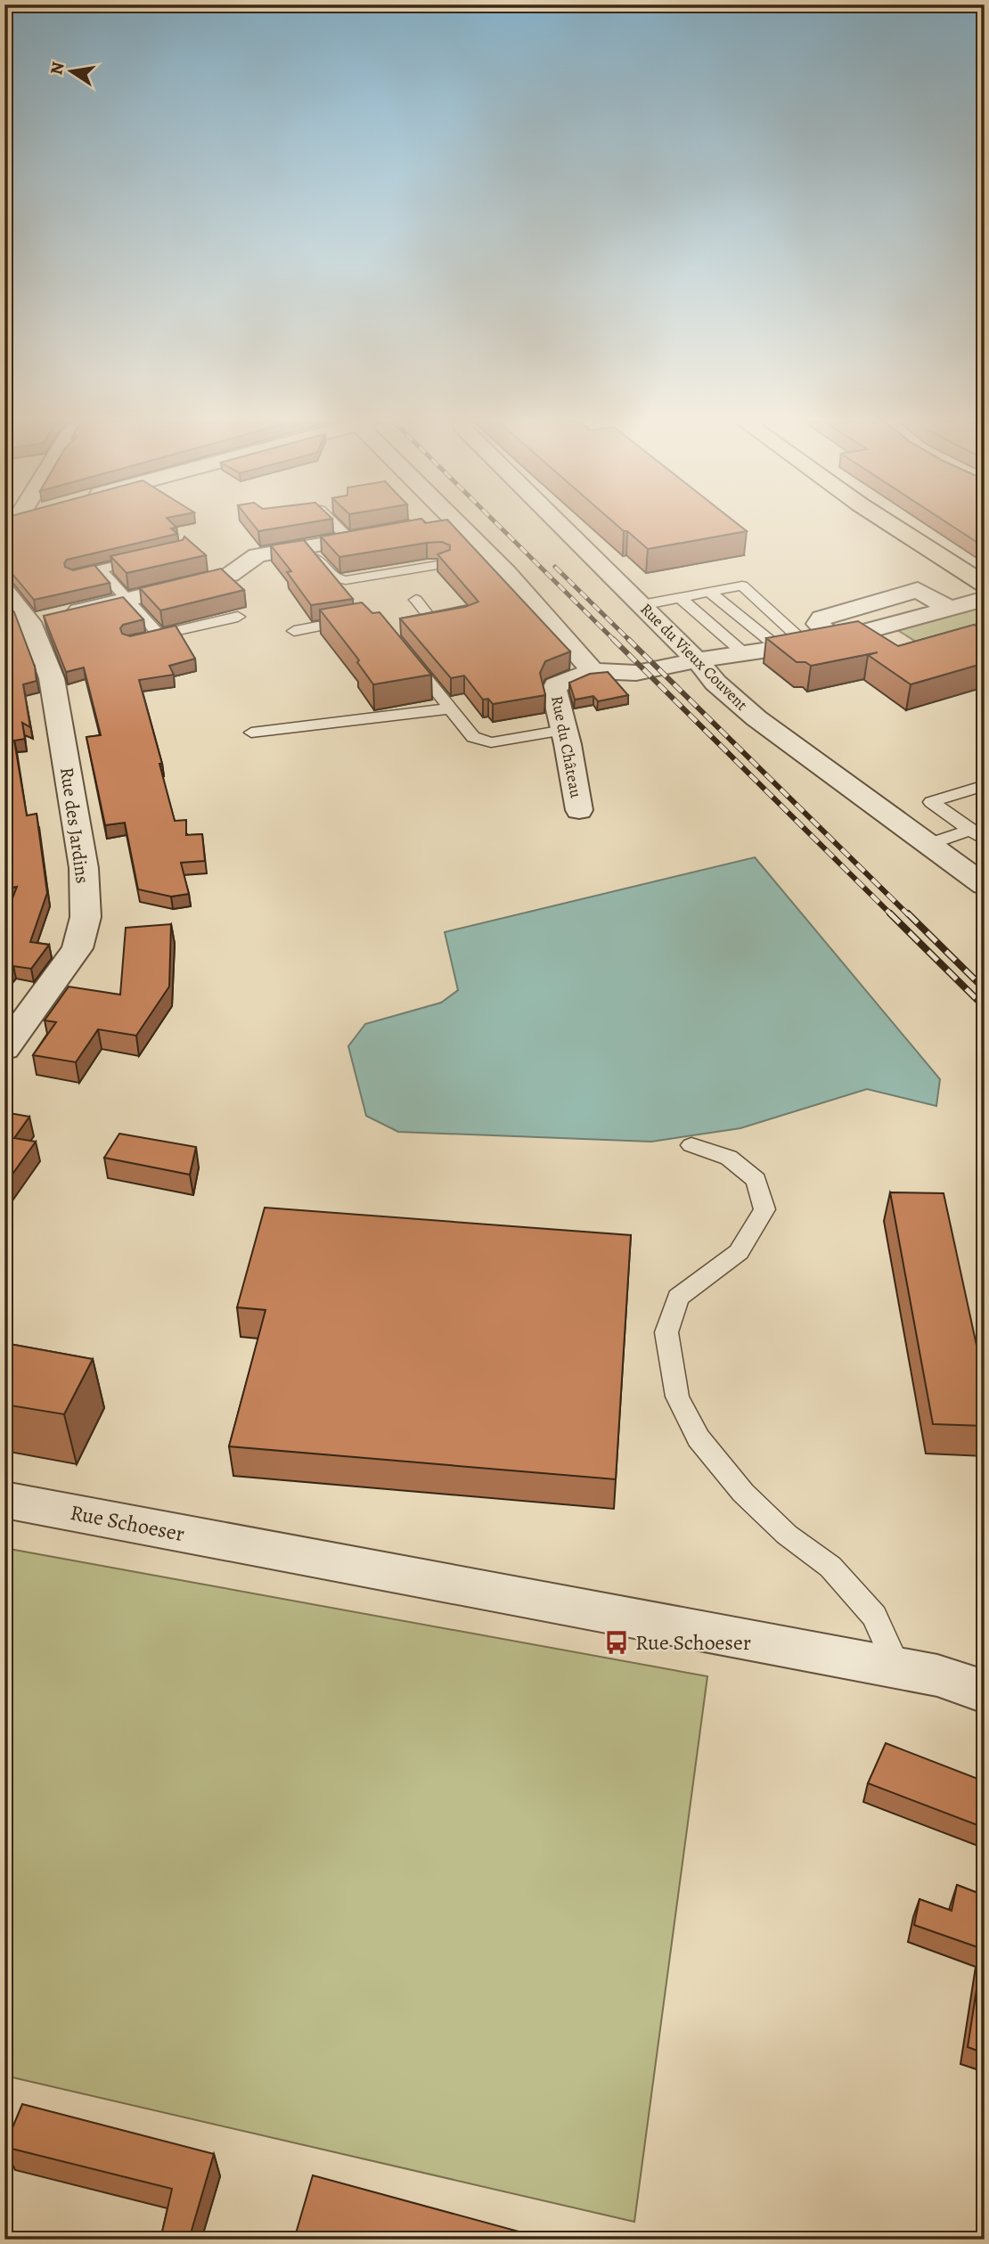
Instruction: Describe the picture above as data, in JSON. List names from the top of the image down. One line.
{"streets":{"street":["Rue du Vieux Couvent","Rue du Château","Rue des Jardins","Rue Schoeser"]},"crossings":[["Rue du Vieux Couvent","Rue du Château"]],"places":{"bus stop":["Rue Schoeser"]},"north":"left"}
